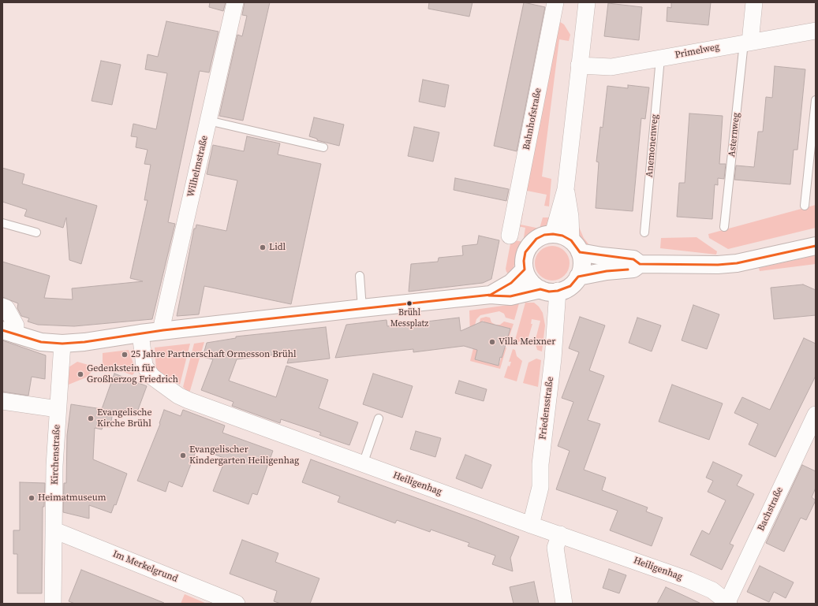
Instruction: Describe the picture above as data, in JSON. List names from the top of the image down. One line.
{"streets":{"street":["Primelweg","Bahnhofstraße","Wilhelmstraße","Friedensstraße","Kirchenstraße","Heiligenhag","Bachstraße","Im Merkelgrund"],"lane":["Asternweg","Anemonenweg"]},"crossings":[["Primelweg","Asternweg"],["Primelweg","Anemonenweg"],["Friedensstraße","Heiligenhag"],["Kirchenstraße","Im Merkelgrund"],["Heiligenhag","Bachstraße"]],"places":["Lidl","Brühl Messplatz","Villa Meixner","25 Jahre Partnerschaft Ormesson Brühl","Gedenkstein für Großherzog Friedrich","Evangelische Kirche Brühl","Evangelischer Kindergarten Heiligenhag","Heimatmuseum"]}
